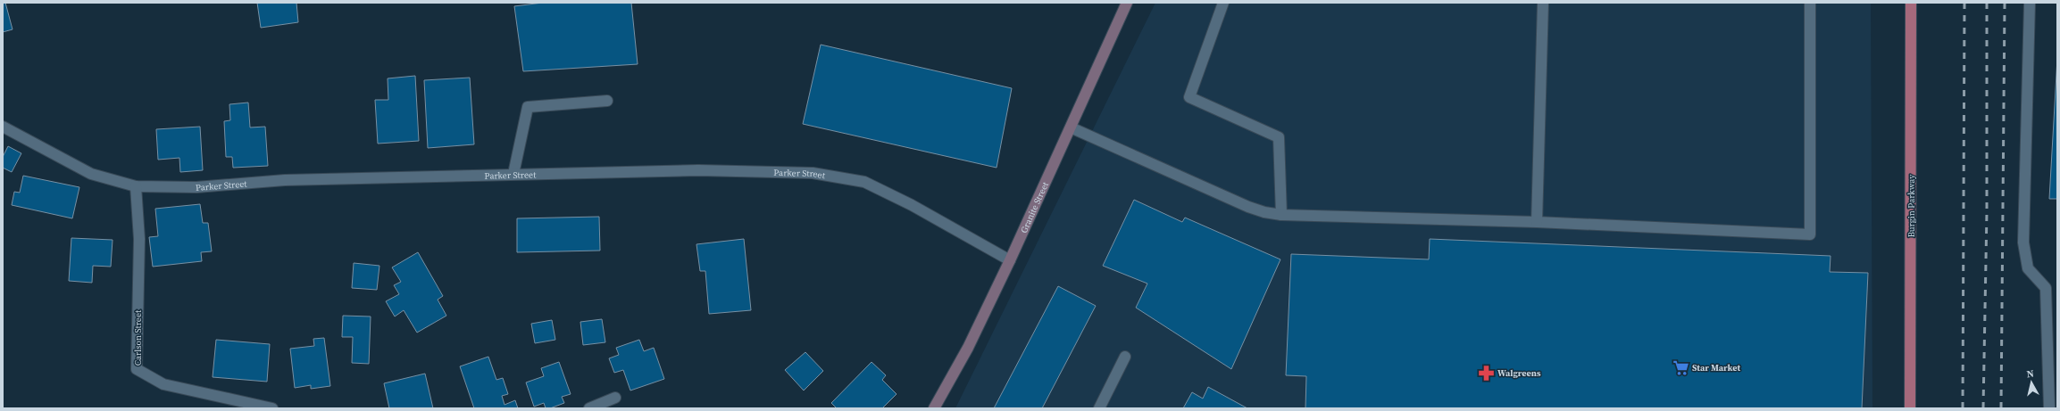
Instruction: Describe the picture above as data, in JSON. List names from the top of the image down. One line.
{"streets":{"main road":["Burgin Parkway","Granite Street"],"street":["Parker Street","Carlson Street"]},"crossings":[["Parker Street","Granite Street"],["Parker Street","Carlson Street"]],"places":{"supermarket":["Star Market"],"pharmacy":["Walgreens"]},"north":"top"}
